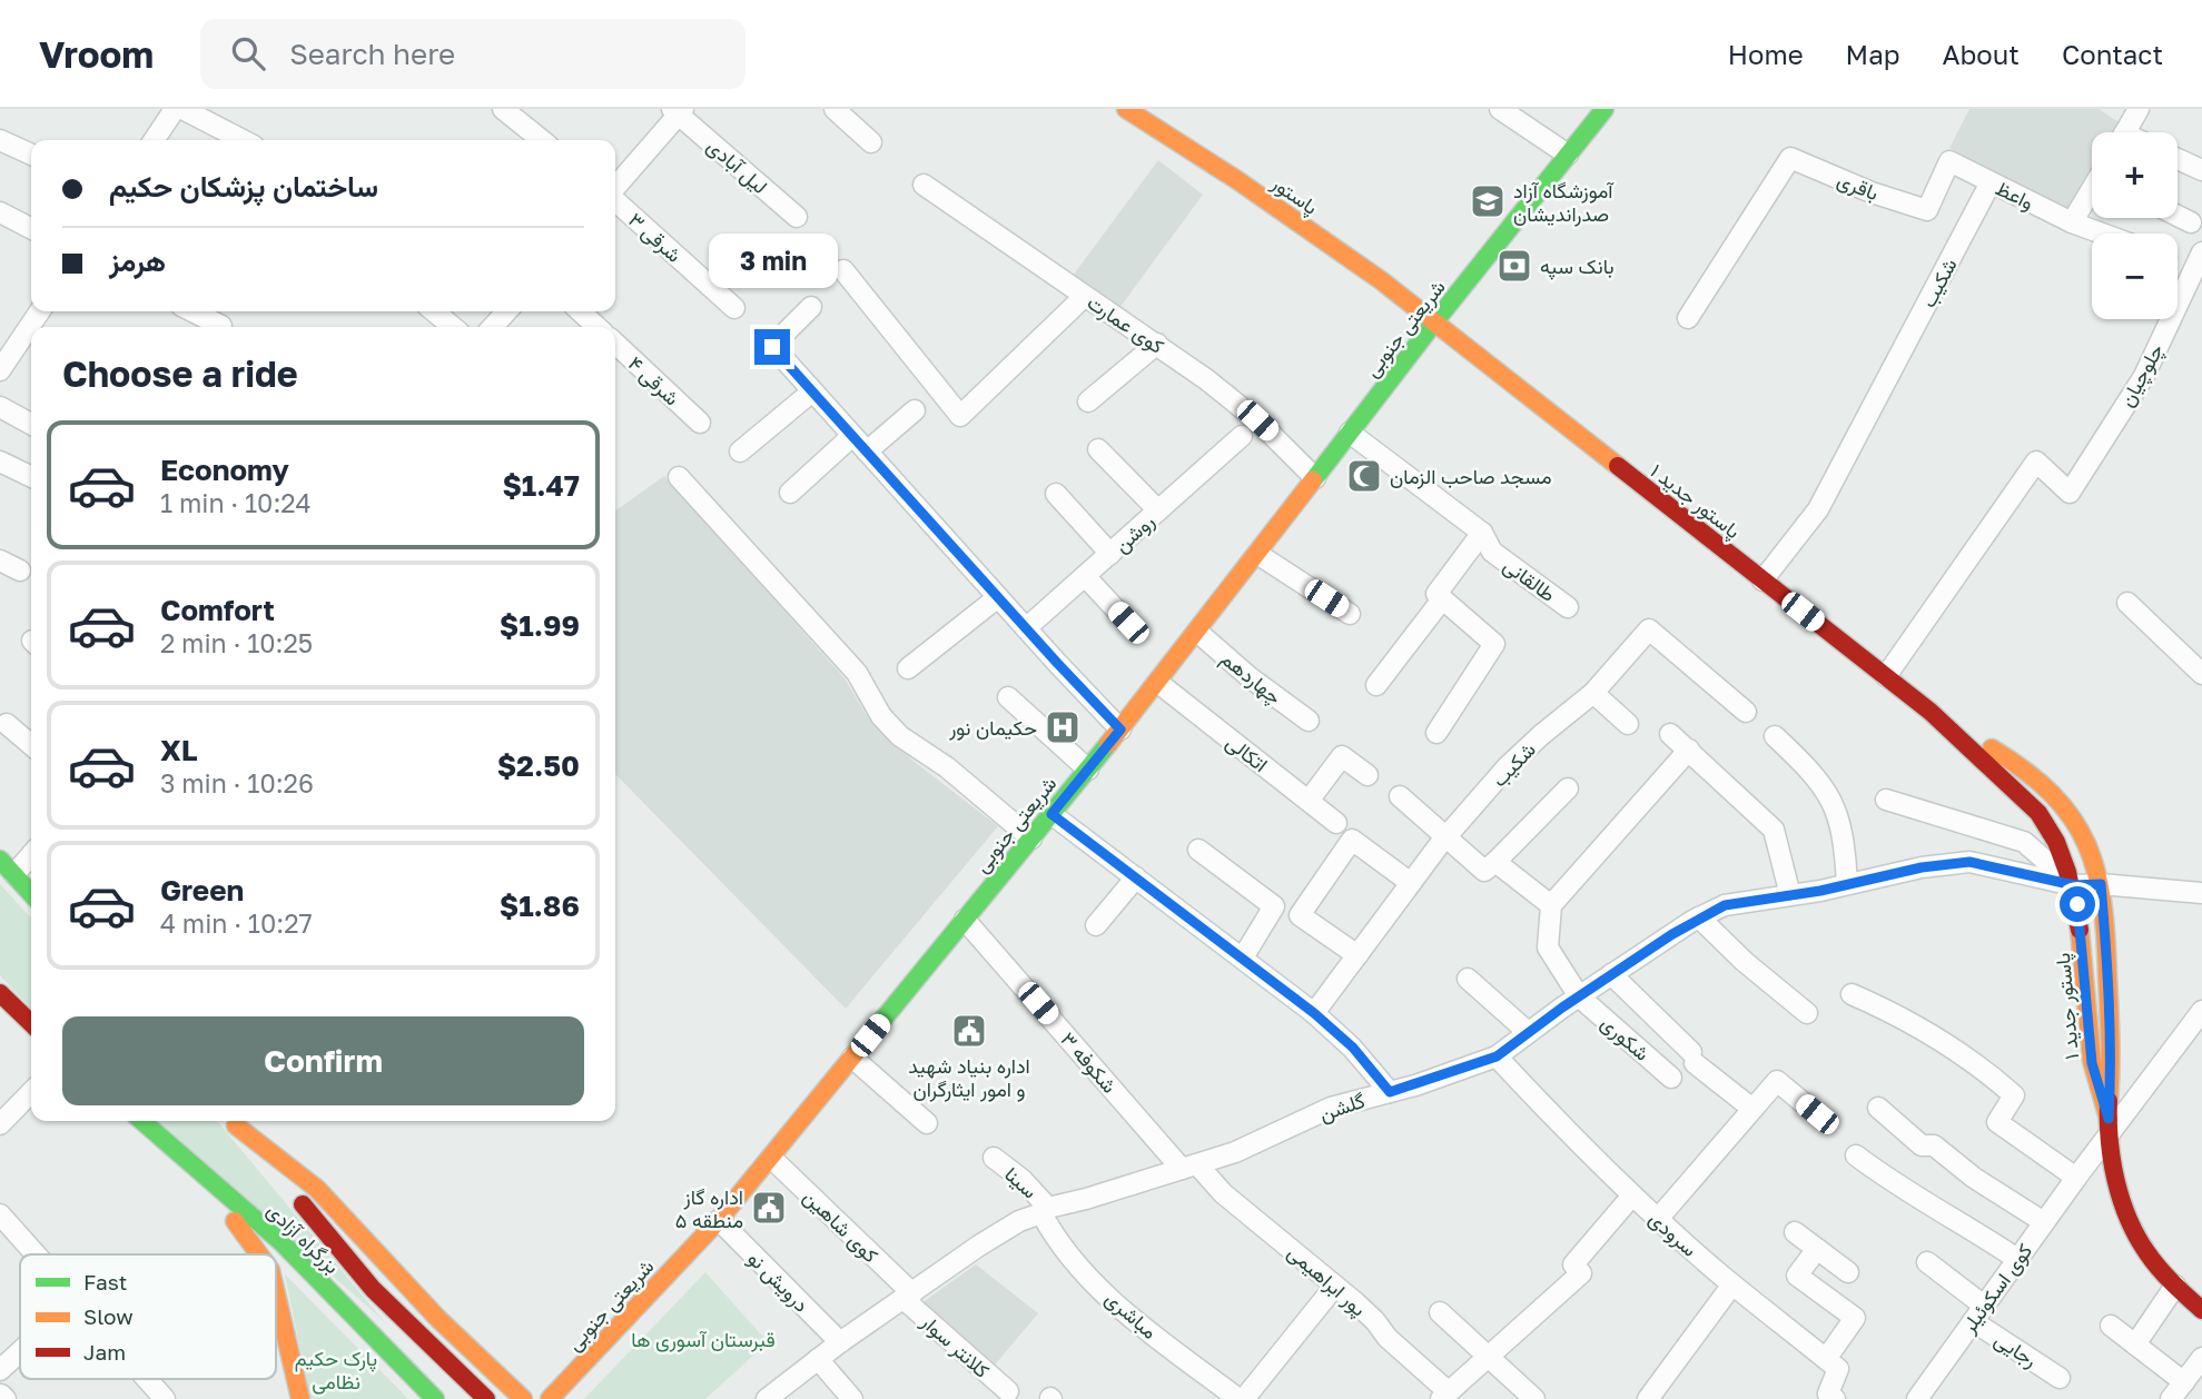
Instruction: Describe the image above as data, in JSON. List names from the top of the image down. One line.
{"streets":{"main road":["پاستور","شریعتی جنوبی","پاستور جدید ۱","بزرگراه آزادی"],"street":["لیل آبادی","باقری","واعظ","۳ شرقی","شکیب","کوی عمارت","چلوچیان","۴ شرقی","روشن","طالقانی","چهاردهم","اتکالی","شکوری","شکوفه ۳","گلشن","سینا","کوی شاهین","سرودی","پور ابراهیمی","درویش نو","کوی اسکوئیلر","مباشری","کلانتر سوار","رجایی"]},"crossings":[["باقری","واعظ"],["پاستور","شریعتی جنوبی"],["پاستور","پاستور جدید ۱"],["واعظ","شکیب"],["شکیب","پاستور جدید ۱"],["کوی عمارت","شریعتی جنوبی"],["شریعتی جنوبی","پاستور جدید ۱"],["شریعتی جنوبی","طالقانی"],["شریعتی جنوبی","چهاردهم"],["شریعتی جنوبی","اتکالی"],["شریعتی جنوبی","شکوفه ۳"],["شریعتی جنوبی","کوی شاهین"],["شریعتی جنوبی","درویش نو"],["چلوچیان","پاستور جدید ۱"],["پاستور جدید ۱","گلشن"],["پاستور جدید ۱","کوی اسکوئیلر"],["شکوری","گلشن"],["شکوفه ۳","گلشن"],["شکوفه ۳","پور ابراهیمی"],["گلشن","سینا"],["گلشن","کوی شاهین"],["گلشن","سرودی"],["گلشن","پور ابراهیمی"],["گلشن","درویش نو"],["گلشن","مباشری"],["گلشن","کلانتر سوار"],["سینا","مباشری"],["کوی شاهین","کلانتر سوار"],["کوی اسکوئیلر","رجایی"]],"parks":["قبرستان آسوری ها","پارک حکیم نظامی"],"places":{"school or university":["آموزشگاه آزاد صدراندیشان"],"bank":["بانک سپه"],"mosque":["مسجد صاحب الزمان"],"hospital":["حکیمان نور"],"public building":["اداره بنیاد شهید و امور ایثارگران","اداره گاز منطقه ۵"]},"legend":["Fast","Slow","Jam"],"page":{"header":"Vroom","search":"Search here","nav":["Home","Map","About","Contact"],"map_buttons":["+","−"],"banner":["ساختمان پزشکان حکیم","هرمز"],"bubble":"3 min","heading":"Choose a ride","list":[{"name":"Economy","note":"1 min · 10:24","value":"$1.47"},{"name":"Comfort","note":"2 min · 10:25","value":"$1.99"},{"name":"XL","note":"3 min · 10:26","value":"$2.50"},{"name":"Green","note":"4 min · 10:27","value":"$1.86"}],"buttons":"Confirm"}}
